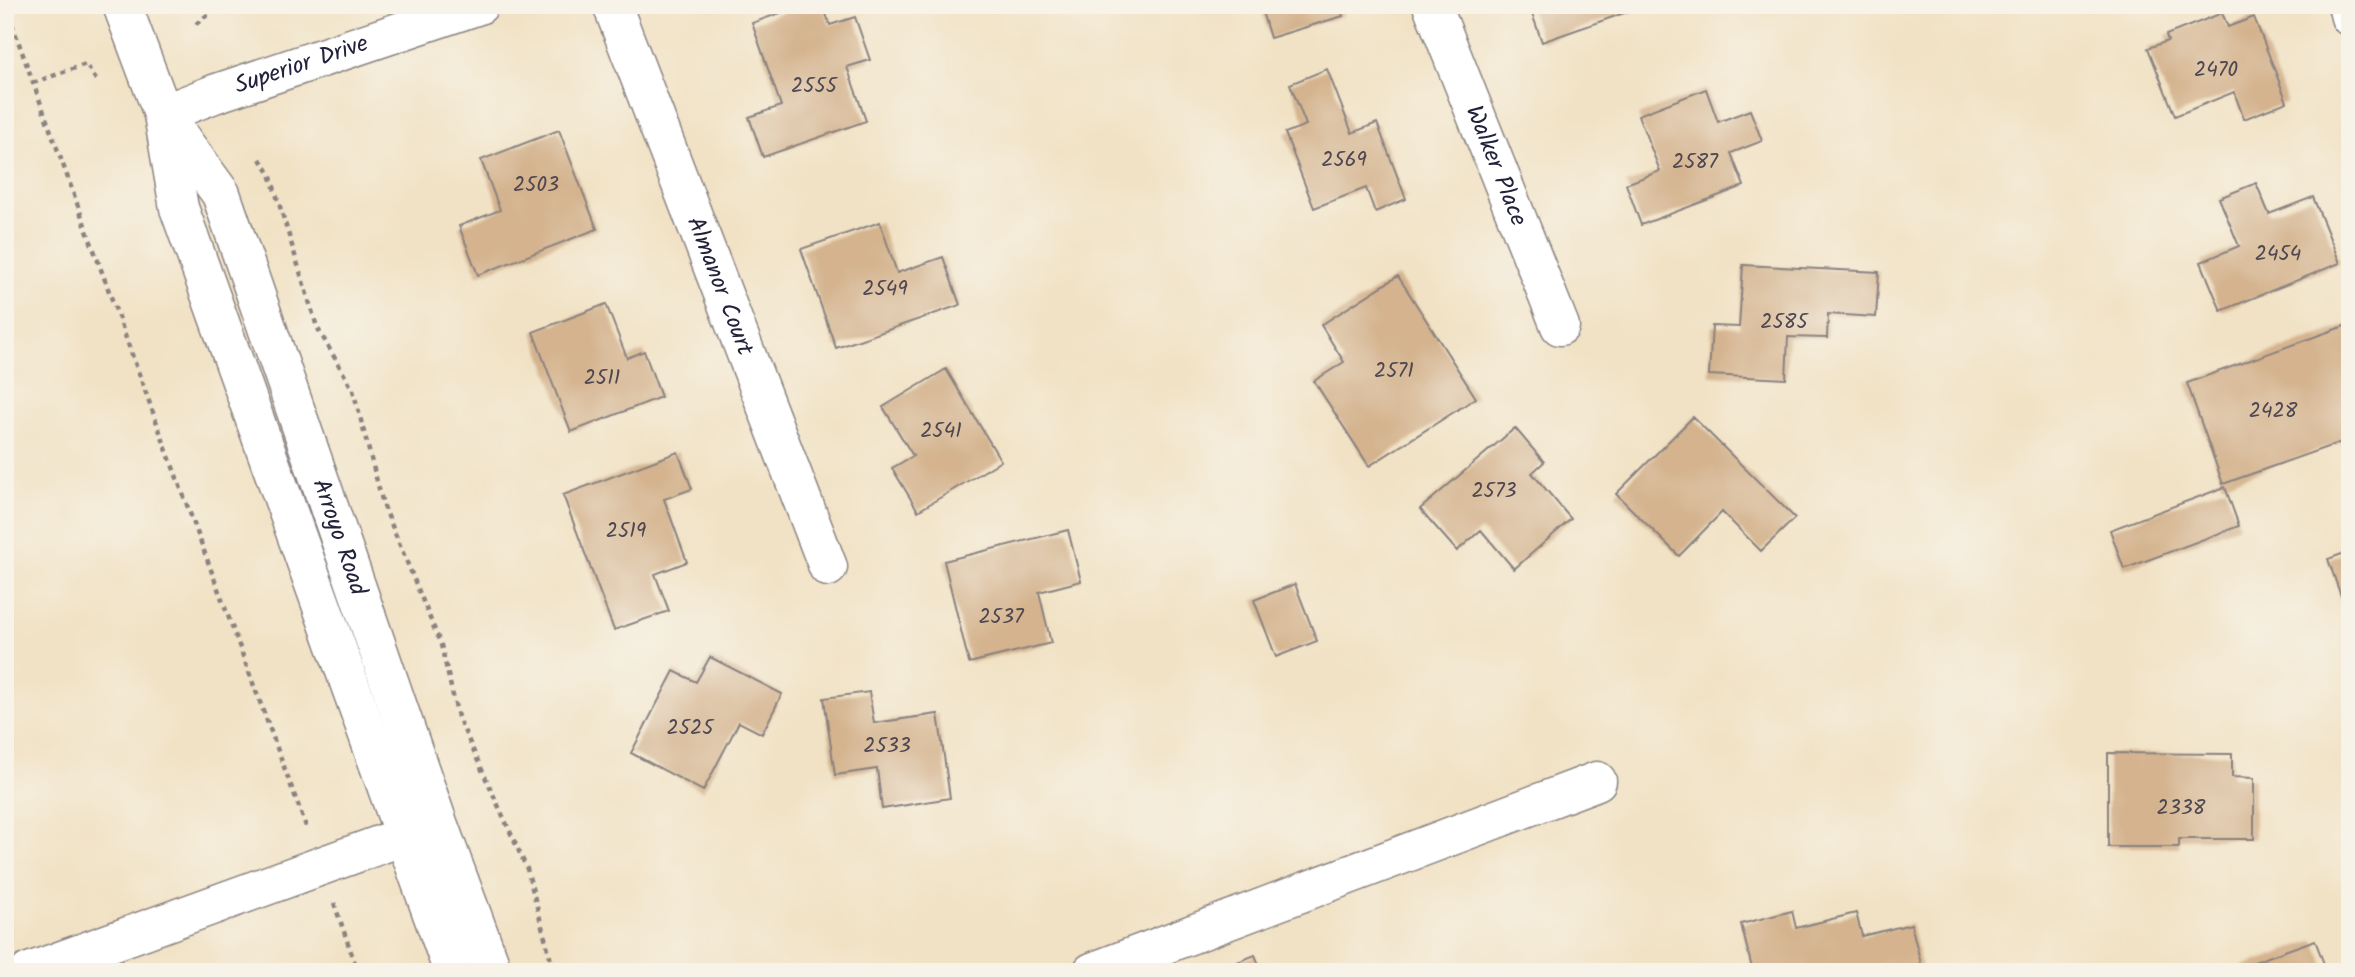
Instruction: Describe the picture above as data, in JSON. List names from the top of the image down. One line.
{"streets":{"street":["Superior Drive","Walker Place","Almanor Court","Arroyo Road"]},"crossings":[["Superior Drive","Arroyo Road"]],"house_numbers":["2470","2555","2569","2587","2503","2454","2549","2585","2571","2511","2428","2541","2573","2519","2537","2525","2533","2338"]}
